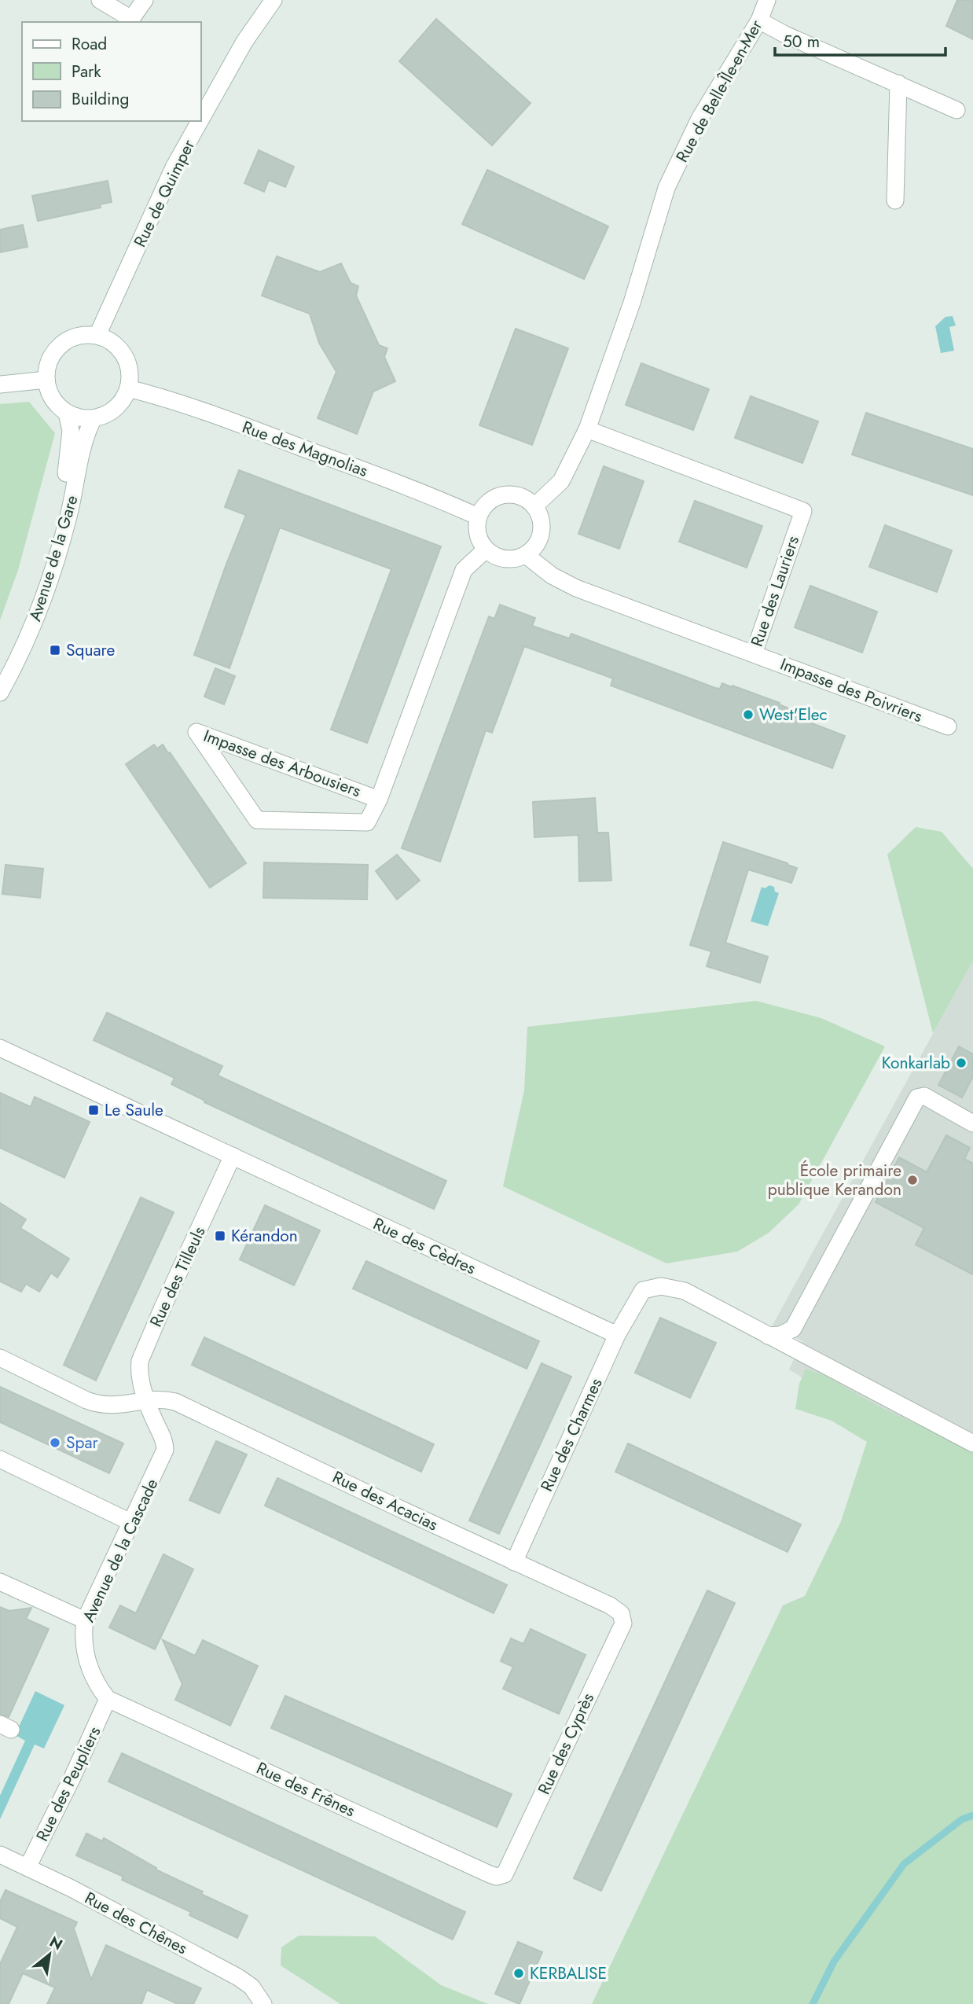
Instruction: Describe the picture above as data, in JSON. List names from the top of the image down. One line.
{"streets":{"street":["Rue de Belle-Île-en-Mer","Rue de Quimper","Rue des Magnolias","Avenue de la Gare","Rue des Lauriers","Impasse des Poivriers","Impasse des Arbousiers","Rue des Cèdres","Rue des Tilleuls","Rue des Charmes","Rue des Acacias","Avenue de la Cascade","Rue des Cyprès","Rue des Peupliers","Rue des Frênes","Rue des Chênes"]},"crossings":[["Rue de Belle-Île-en-Mer","Rue des Magnolias"],["Rue de Belle-Île-en-Mer","Rue des Lauriers"],["Rue de Belle-Île-en-Mer","Impasse des Arbousiers"],["Rue de Quimper","Rue des Magnolias"],["Rue de Quimper","Avenue de la Gare"],["Rue des Magnolias","Avenue de la Gare"],["Rue des Magnolias","Rue des Lauriers"],["Rue des Magnolias","Impasse des Arbousiers"],["Rue des Lauriers","Impasse des Poivriers"],["Rue des Lauriers","Impasse des Arbousiers"],["Rue des Cèdres","Rue des Tilleuls"],["Rue des Cèdres","Rue des Charmes"],["Rue des Tilleuls","Rue des Acacias"],["Rue des Tilleuls","Avenue de la Cascade"],["Rue des Charmes","Rue des Acacias"],["Rue des Acacias","Avenue de la Cascade"],["Rue des Acacias","Rue des Cyprès"],["Avenue de la Cascade","Rue des Peupliers"],["Avenue de la Cascade","Rue des Frênes"],["Rue des Cyprès","Rue des Frênes"],["Rue des Peupliers","Rue des Frênes"],["Rue des Peupliers","Rue des Chênes"]],"places":{"transit":["Square","Le Saule","Kérandon"],"other":["West'Elec","Konkarlab","École primaire publique Kerandon","Spar","KERBALISE"]},"legend":["Road","Park","Building"],"scale_bar":"50 m","north":"top right"}
